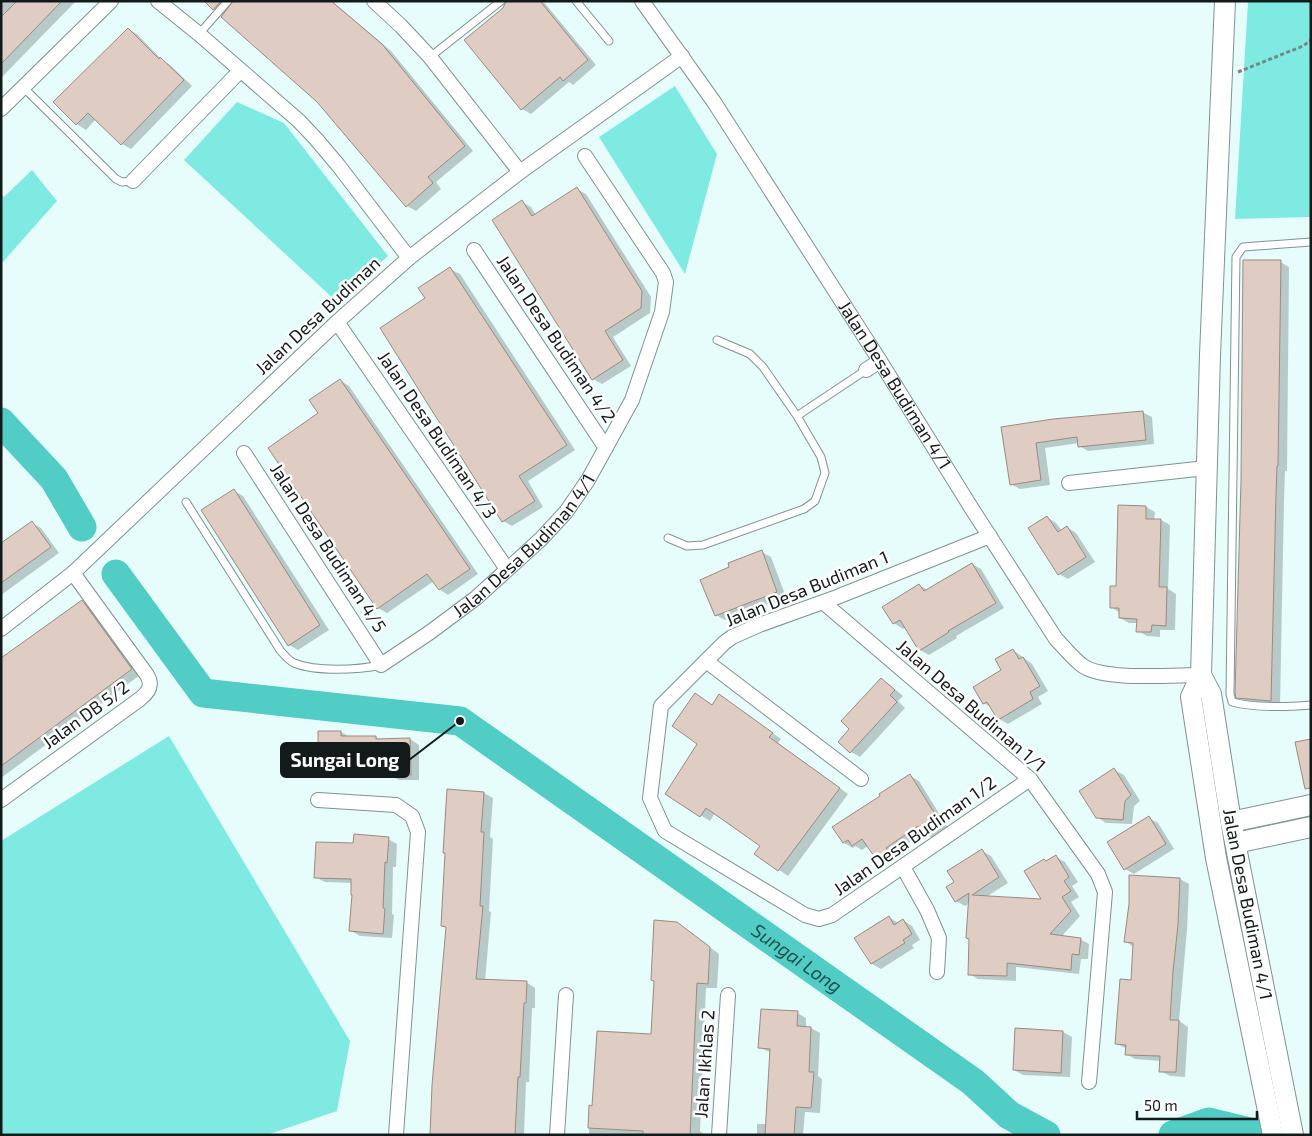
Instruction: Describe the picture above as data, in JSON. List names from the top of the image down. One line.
{"streets":{"street":["Jalan Desa Budiman","Jalan Desa Budiman 4/2","Jalan Desa Budiman 4/1","Jalan Desa Budiman 4/3","Jalan Desa Budiman 4/5","Jalan Desa Budiman 1","Jalan Desa Budiman 1/1","Jalan DB 5/2","Jalan Desa Budiman 1/2","Jalan Ikhlas 2"]},"crossings":[["Jalan Desa Budiman","Jalan Desa Budiman 4/1"],["Jalan Desa Budiman","Jalan Desa Budiman 4/3"],["Jalan Desa Budiman","Jalan DB 5/2"],["Jalan Desa Budiman 4/2","Jalan Desa Budiman 4/1"],["Jalan Desa Budiman 4/1","Jalan Desa Budiman 4/3"],["Jalan Desa Budiman 4/1","Jalan Desa Budiman 4/5"],["Jalan Desa Budiman 4/1","Jalan Desa Budiman 1"],["Jalan Desa Budiman 1","Jalan Desa Budiman 1/1"],["Jalan Desa Budiman 1","Jalan Desa Budiman 1/2"],["Jalan Desa Budiman 1/1","Jalan Desa Budiman 1/2"]],"water":["Sungai Long"],"places":["Sungai Long"],"scale_bar":"50 m"}
